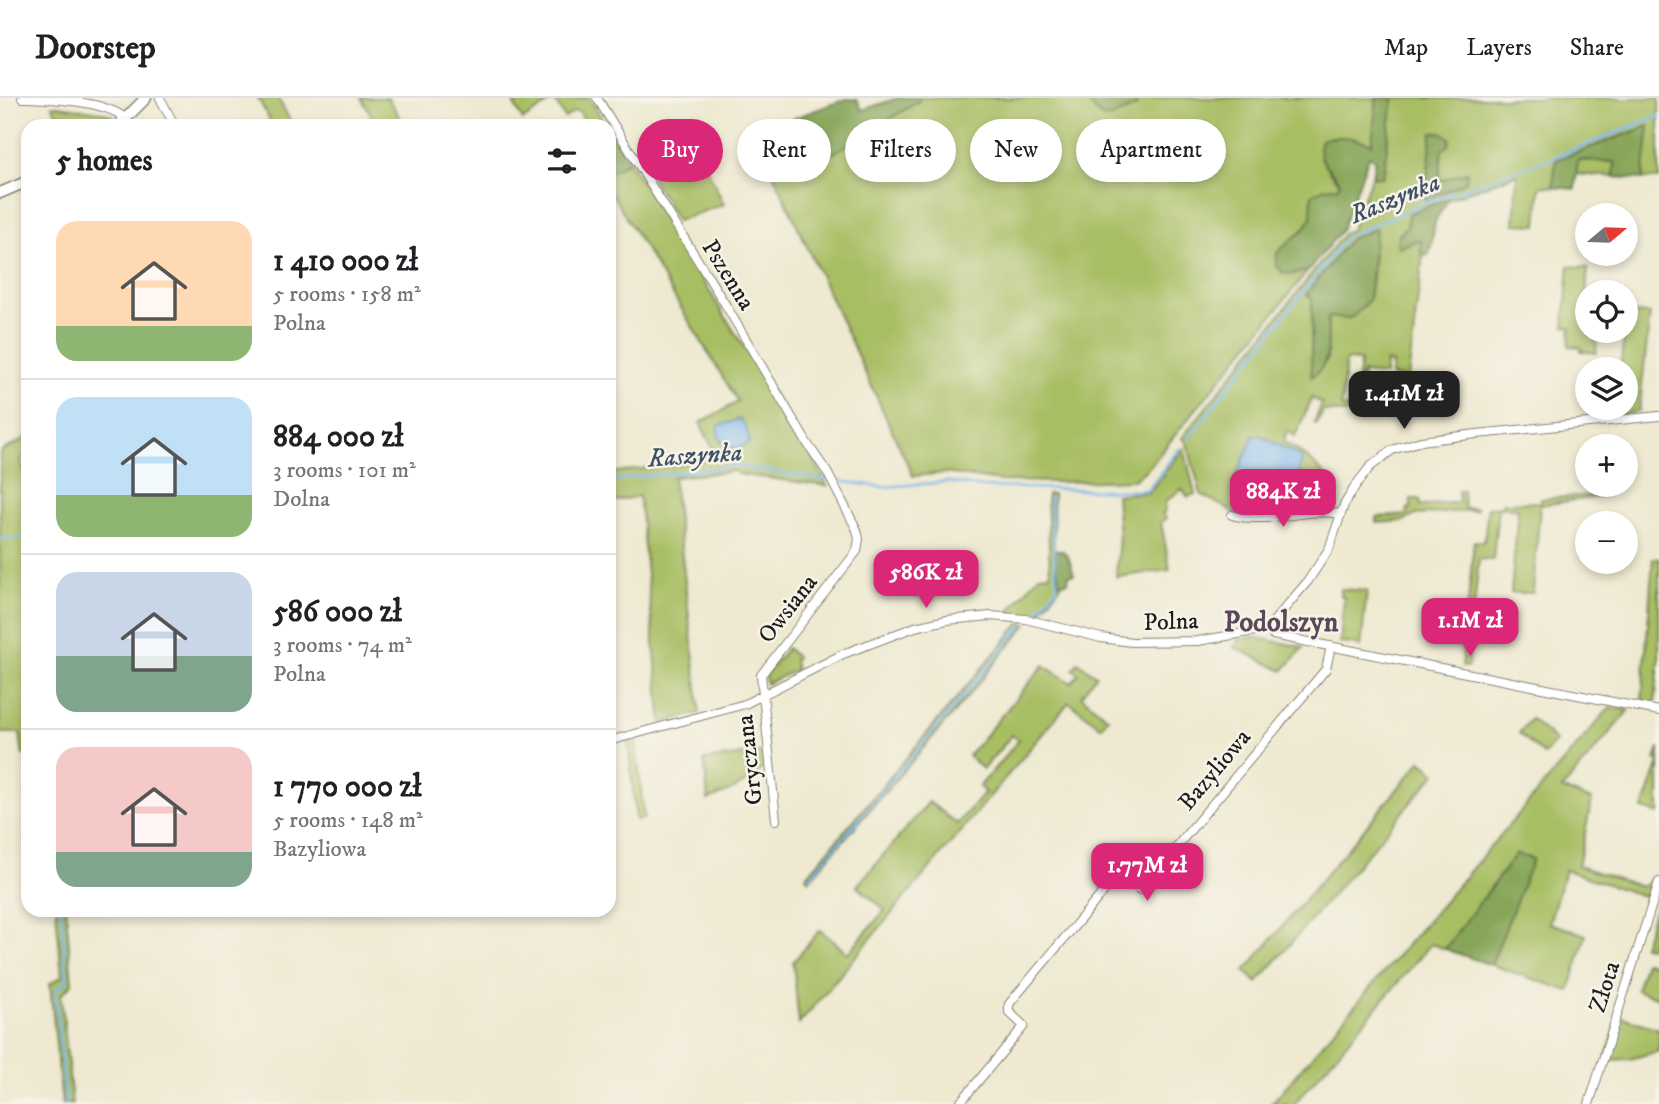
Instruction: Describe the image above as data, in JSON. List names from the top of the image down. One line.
{"streets":{"street":["Pszenna","Owsiana","Polna","Gryczana","Bazyliowa","Złota"]},"crossings":[["Pszenna","Owsiana"],["Owsiana","Polna"],["Owsiana","Gryczana"],["Polna","Gryczana"]],"districts":["Podolszyn"],"water":["Raszynka"],"north":"right","page":{"header":"Doorstep","nav":["Map","Layers","Share"],"chip":["Buy","Rent","Filters","New","Apartment"],"heading":"5 homes","map_buttons":["+","−"],"list":[{"name":"1 410 000 zł","note":"5 rooms · 158 m² · Polna"},{"name":"884 000 zł","note":"3 rooms · 101 m² · Dolna"},{"name":"586 000 zł","note":"3 rooms · 74 m² · Polna"},{"name":"1 770 000 zł","note":"5 rooms · 148 m² · Bazyliowa"}],"price":["1.41M zł","884K zł","586K zł","1.1M zł","1.77M zł"]}}
